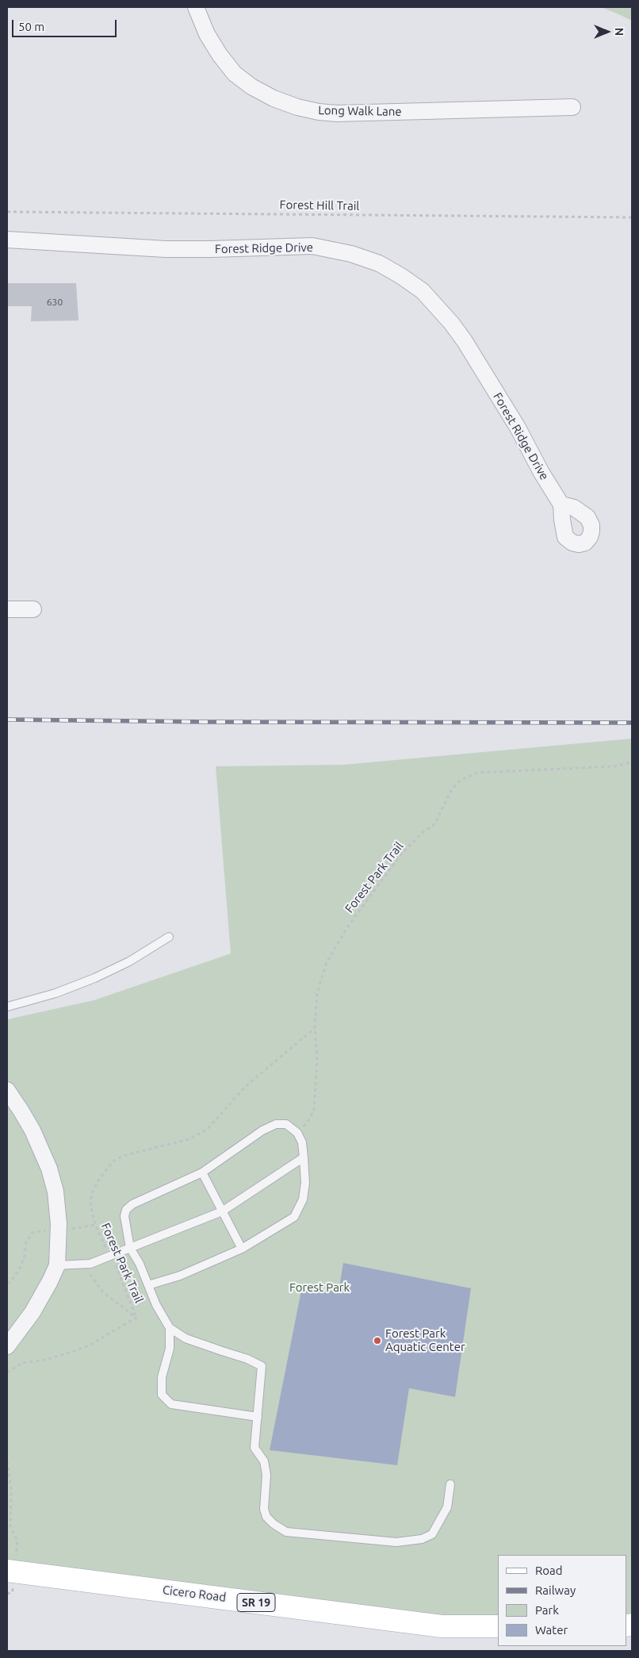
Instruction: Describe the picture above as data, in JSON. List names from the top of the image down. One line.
{"streets":{"main road":["Cicero Road","SR 19"],"street":["Long Walk Lane","Forest Ridge Drive"],"path":["Forest Hill Trail","Forest Park Trail"]},"parks":["Forest Park"],"places":["Forest Park Aquatic Center"],"house_numbers":["630"],"legend":["Road","Railway","Park","Water"],"scale_bar":"50 m","north":"right"}
